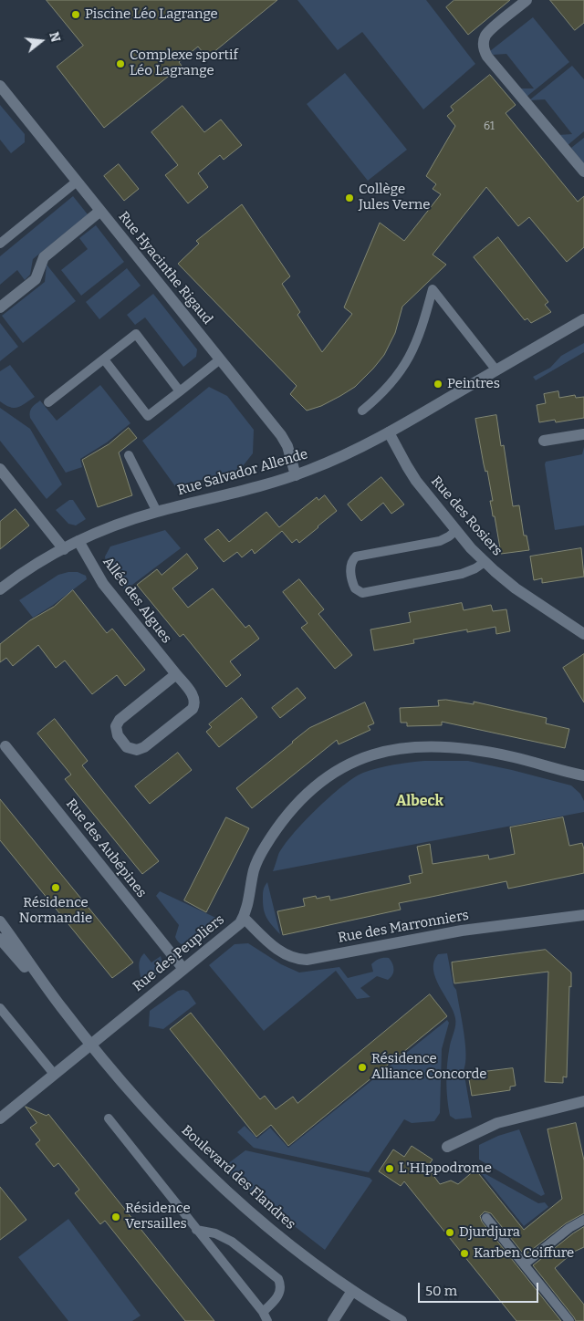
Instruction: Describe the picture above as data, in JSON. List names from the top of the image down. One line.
{"streets":{"street":["Rue Hyacinthe Rigaud","Rue Salvador Allende","Rue des Rosiers","Allée des Algues","Rue des Aubépines","Rue des Marronniers","Rue des Peupliers","Boulevard des Flandres"]},"crossings":[["Rue Hyacinthe Rigaud","Rue Salvador Allende"],["Rue Salvador Allende","Rue des Rosiers"],["Rue Salvador Allende","Allée des Algues"],["Rue des Aubépines","Rue des Peupliers"],["Rue des Marronniers","Rue des Peupliers"],["Rue des Peupliers","Boulevard des Flandres"]],"districts":["Albeck"],"places":["Piscine Léo Lagrange","Complexe sportif Léo Lagrange","Collège Jules Verne","Peintres","Résidence Normandie","Résidence Alliance Concorde","L'HIppodrome","Résidence Versailles","Djurdjura","Karben Coiffure"],"house_numbers":["61"],"scale_bar":"50 m","north":"right"}
